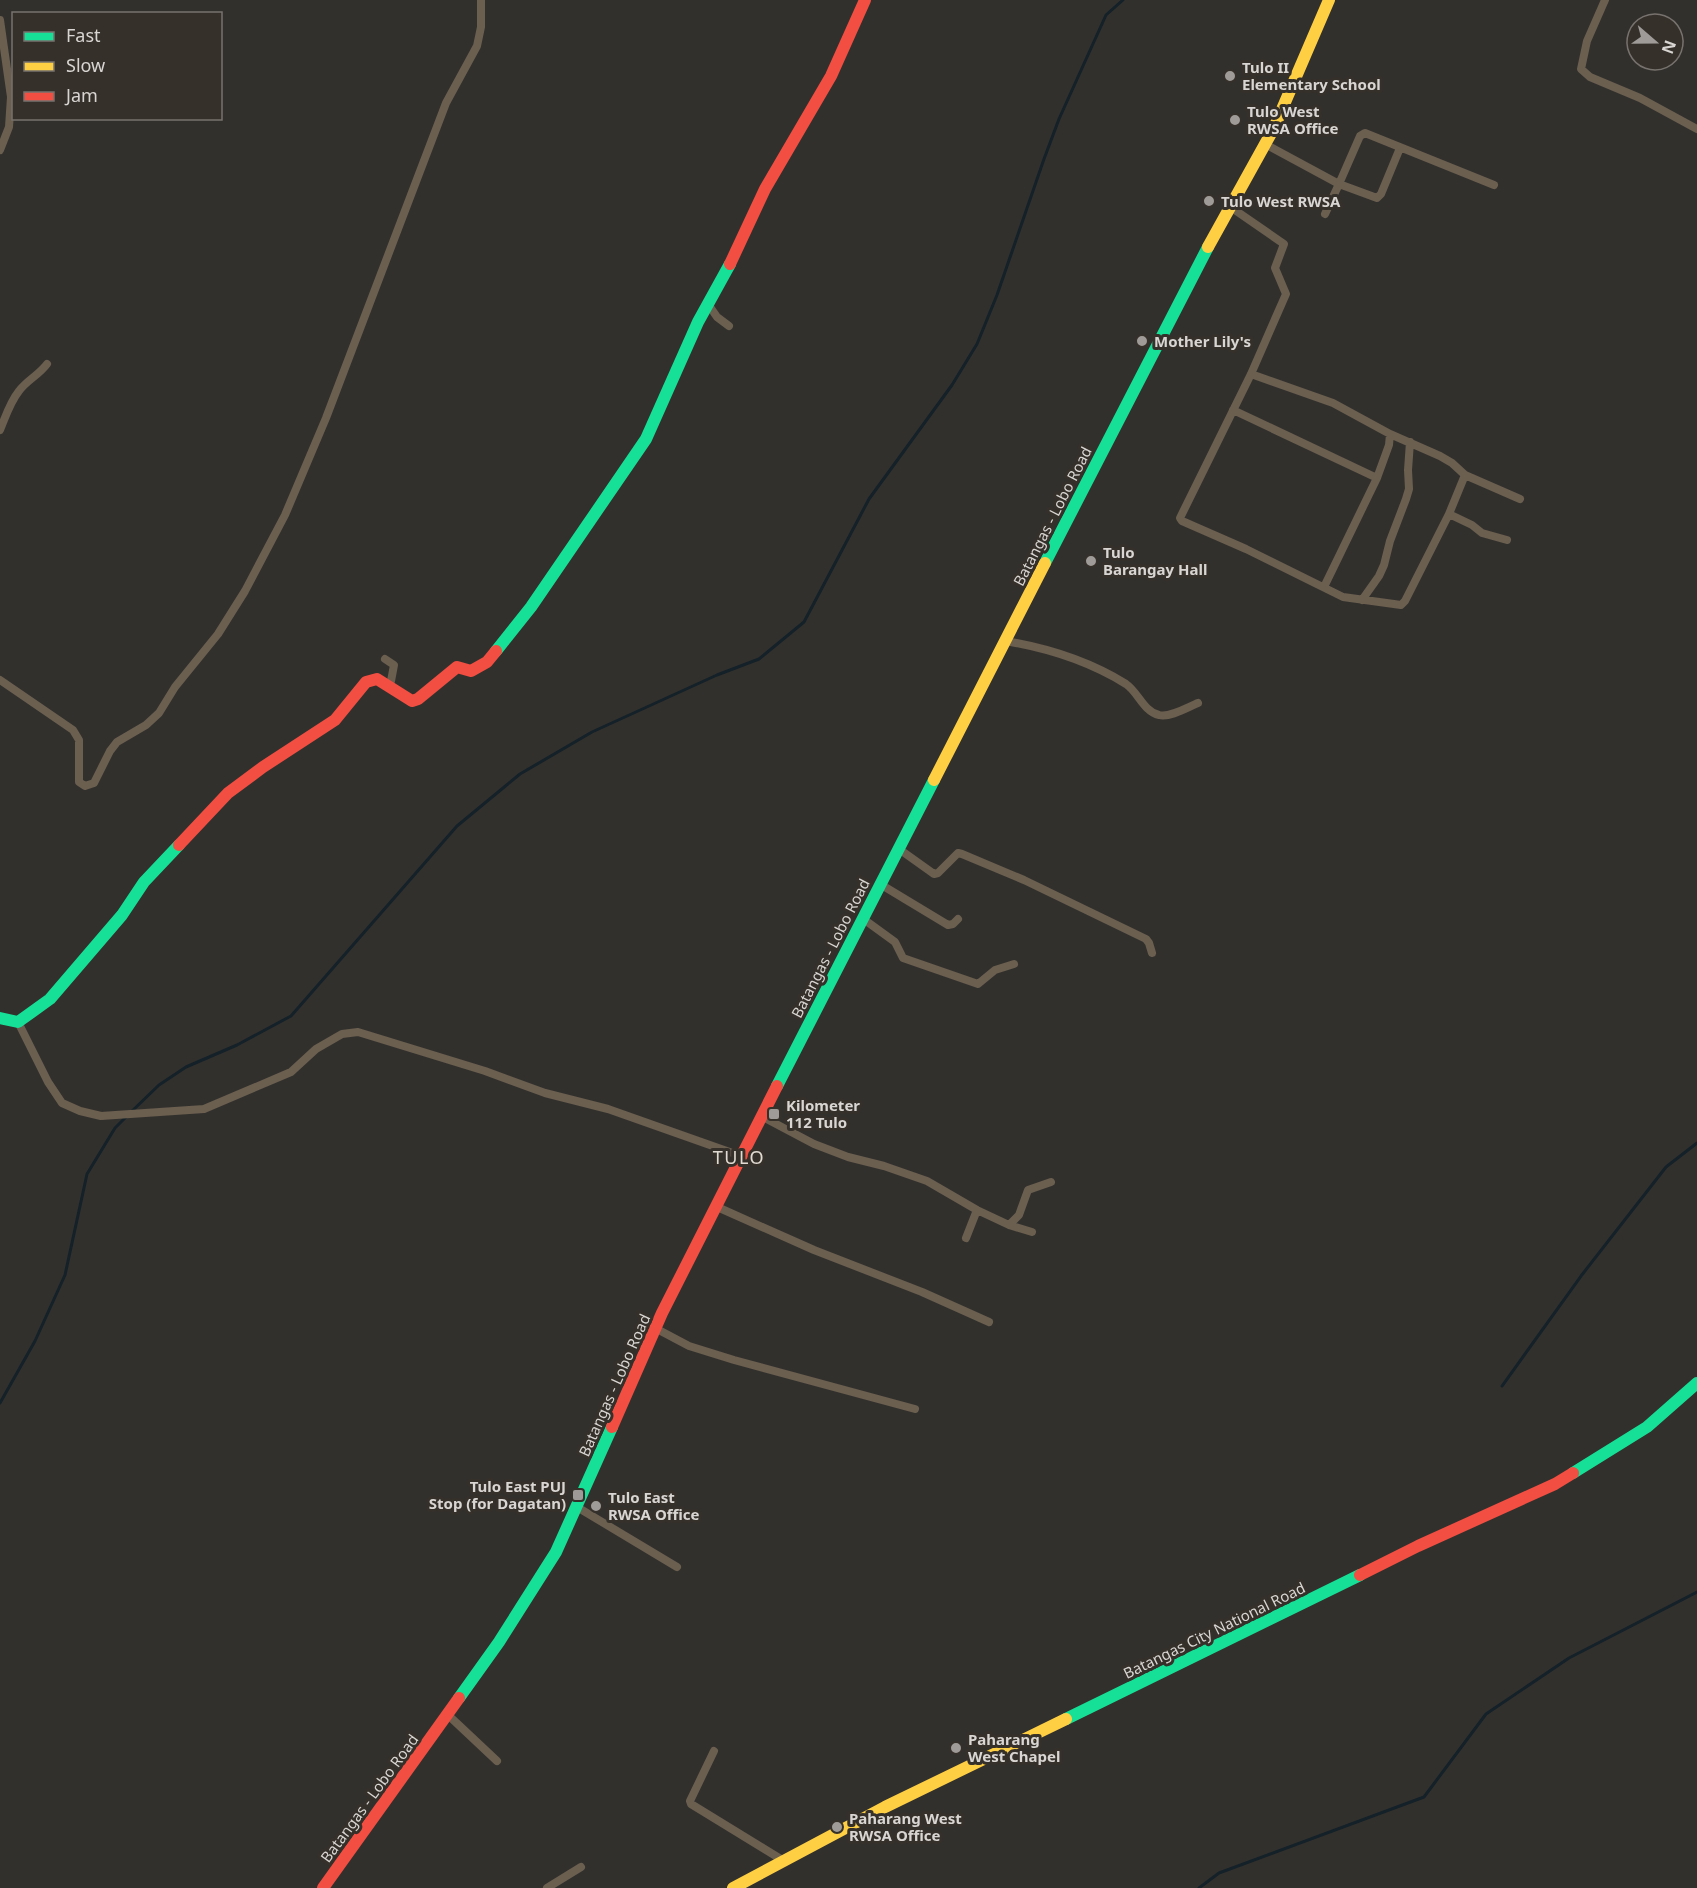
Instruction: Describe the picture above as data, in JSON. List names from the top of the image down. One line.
{"streets":{"street":["Batangas - Lobo Road","Batangas City National Road"]},"districts":["TULO"],"places":{"other":["Tulo II Elementary School","Tulo West RWSA Office","Tulo West RWSA","Mother Lily's","Tulo Barangay Hall","Tulo East RWSA Office","Paharang West Chapel","Paharang West RWSA Office"],"transit":["Kilometer 112 Tulo","Tulo East PUJ Stop (for Dagatan)"]},"legend":["Fast","Slow","Jam"],"north":"right"}
